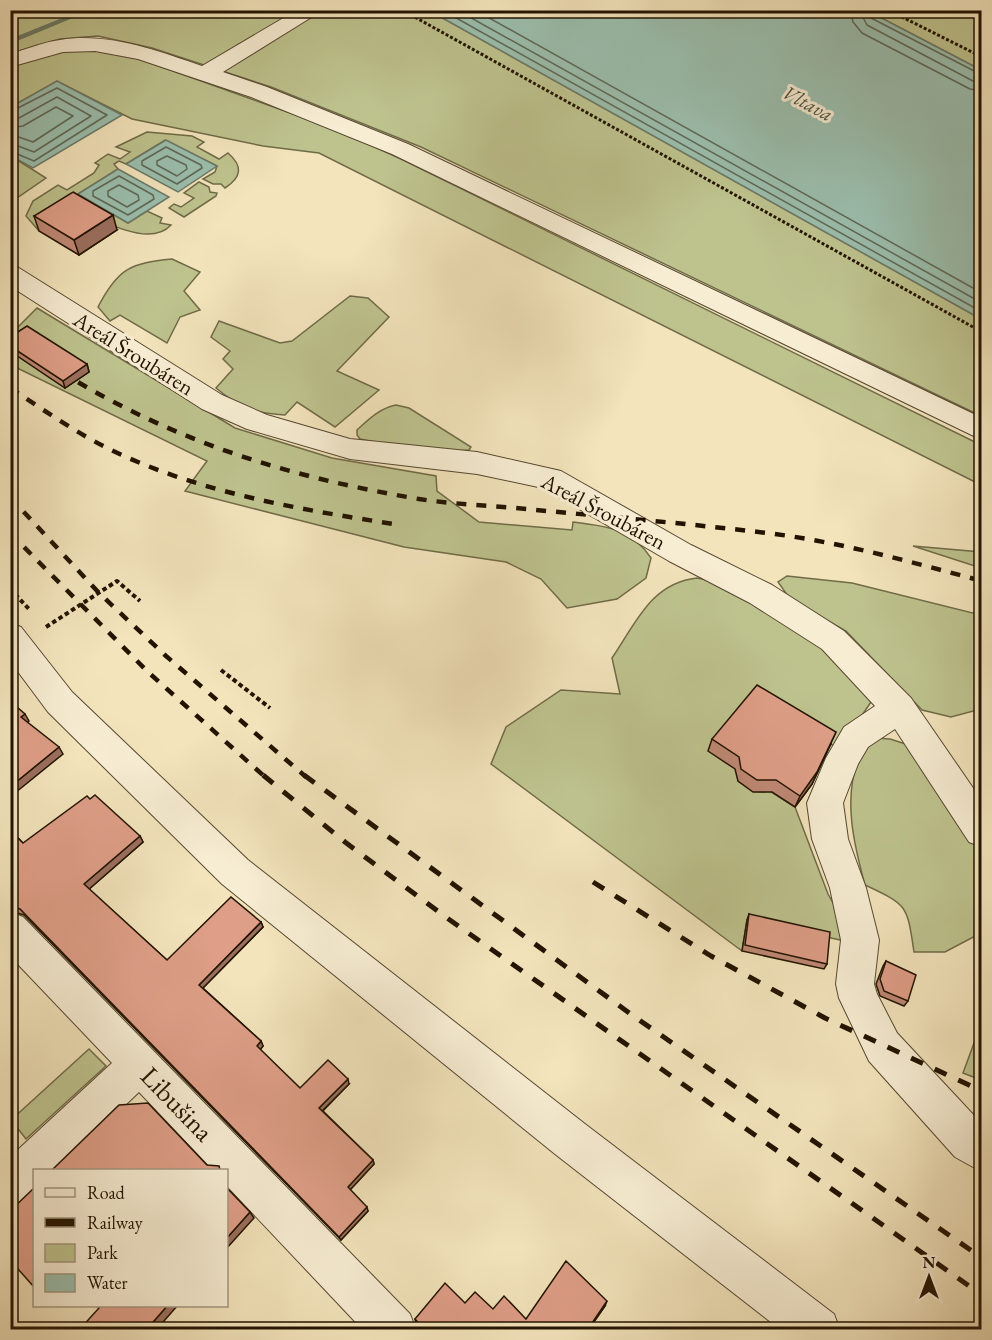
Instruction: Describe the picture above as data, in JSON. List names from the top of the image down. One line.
{"streets":{"street":["Areál Šroubáren","Libušina"]},"water":["Vltava"],"legend":["Road","Railway","Park","Water"],"north":"top"}
